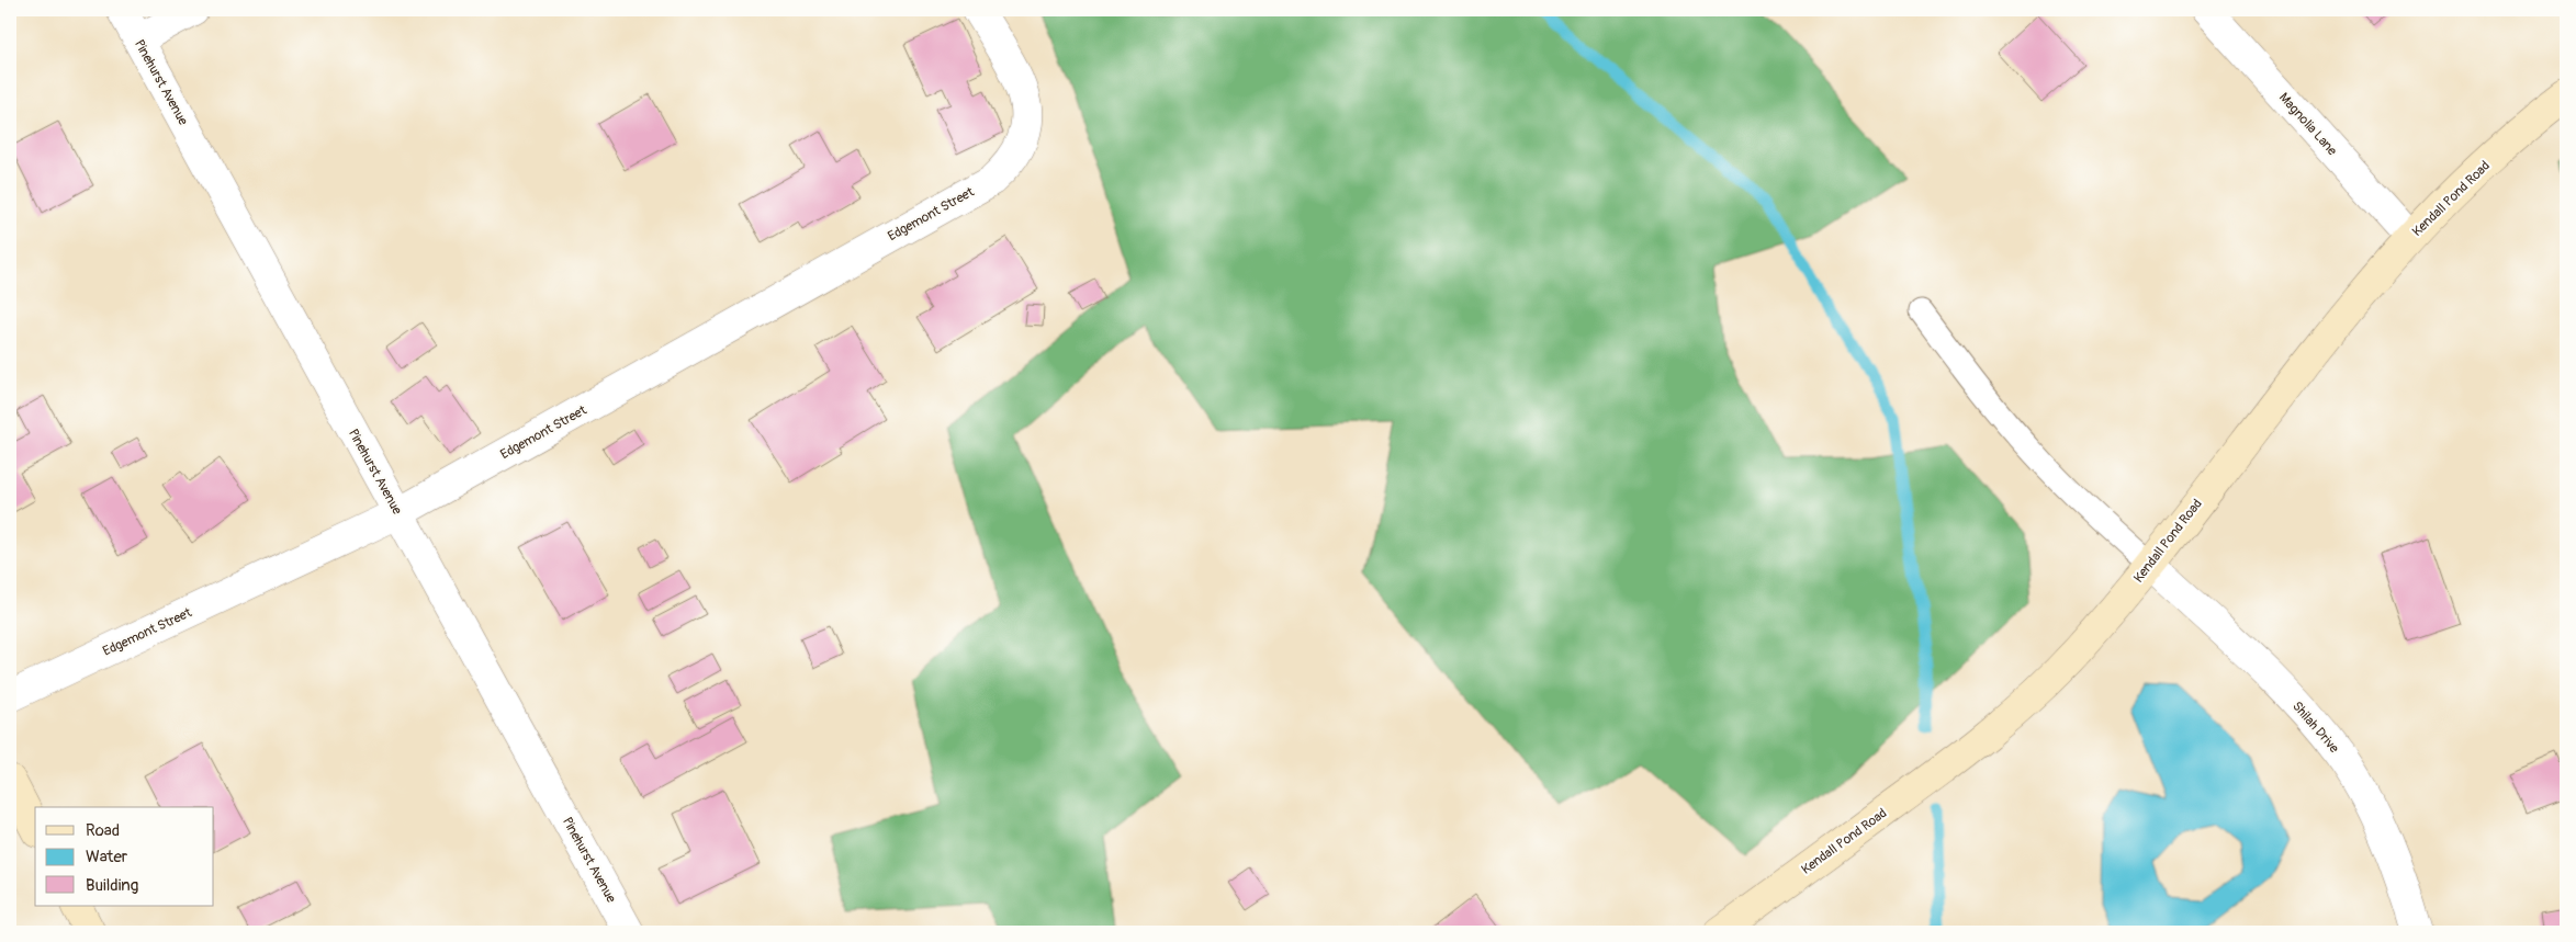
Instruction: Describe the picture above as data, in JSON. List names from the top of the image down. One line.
{"streets":{"street":["Pinehurst Avenue","Magnolia Lane","Kendall Pond Road","Edgemont Street","Shilah Drive"]},"crossings":[["Pinehurst Avenue","Edgemont Street"],["Magnolia Lane","Kendall Pond Road"],["Kendall Pond Road","Shilah Drive"]],"legend":["Road","Water","Building"]}
